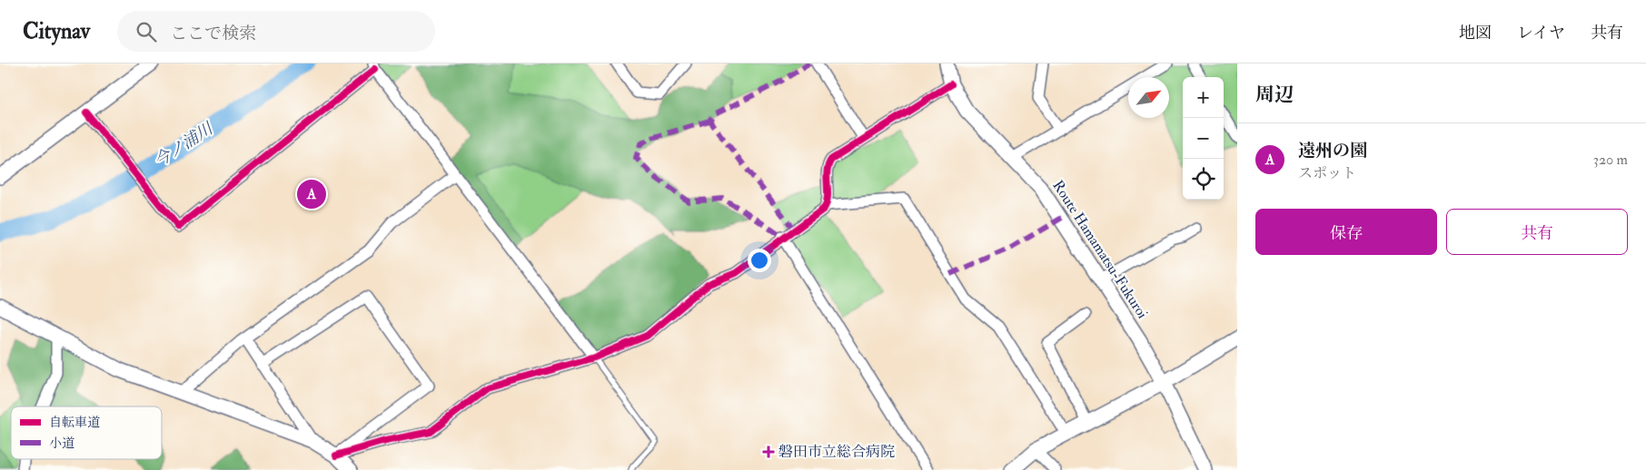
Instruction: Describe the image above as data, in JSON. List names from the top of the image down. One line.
{"streets":{"street":["Route Hamamatsu-Fukuroi"]},"water":["今ノ浦川"],"places":{"health":["磐田市立総合病院"]},"legend":["自転車道","小道"],"north":"top right","page":{"header":"Citynav","search":"ここで検索","nav":["地図","レイヤ","共有"],"heading":"周辺","map_buttons":["+","−"],"list":[{"mark":"A","name":"遠州の園","note":"スポット","value":"320 m"}],"pins":"A","buttons":["保存","共有"]}}
